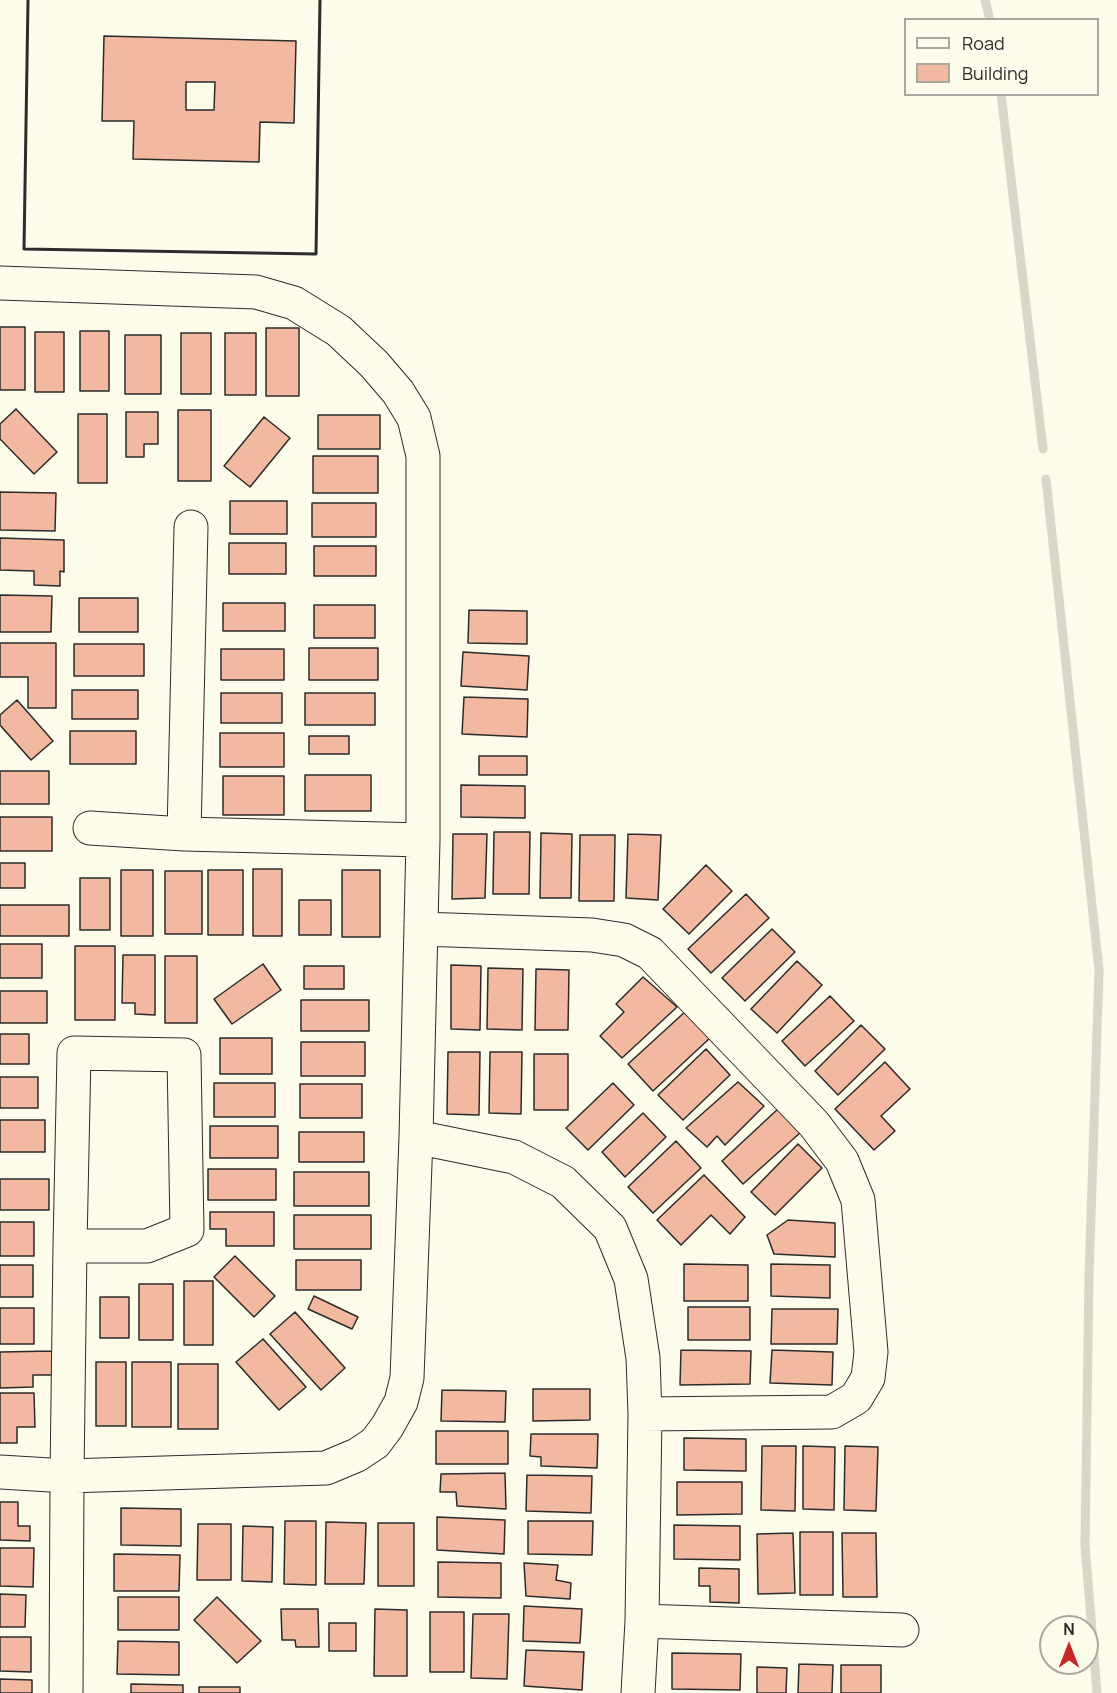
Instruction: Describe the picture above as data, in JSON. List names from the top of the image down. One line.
{"legend":["Road","Building"],"north":"top"}
